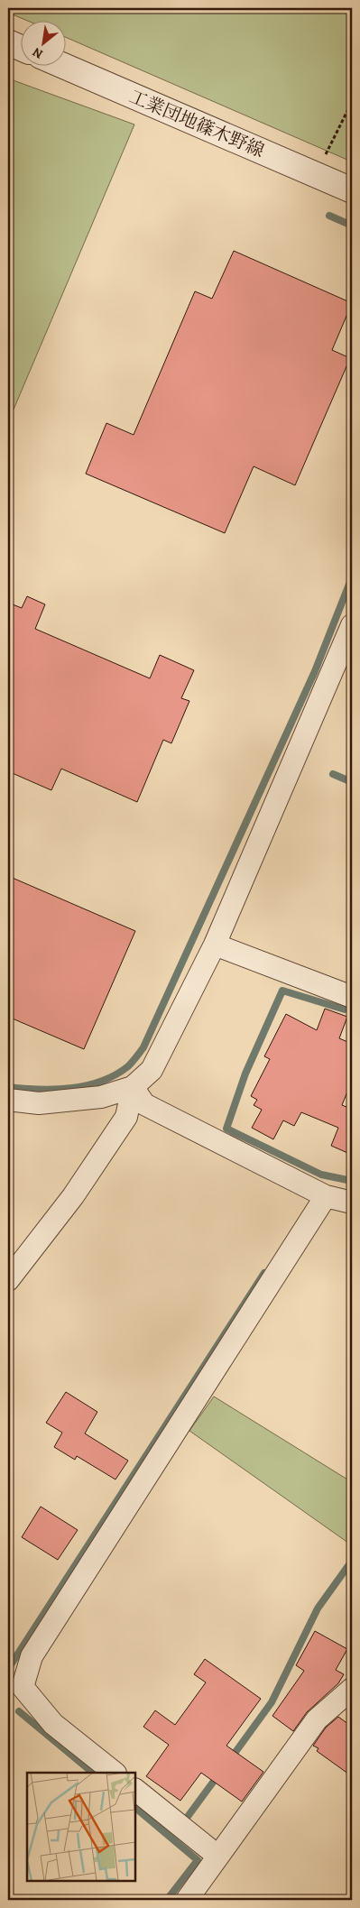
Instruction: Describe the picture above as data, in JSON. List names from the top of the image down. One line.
{"streets":{"street":["工業団地篠木野線"]},"north":"bottom left"}
